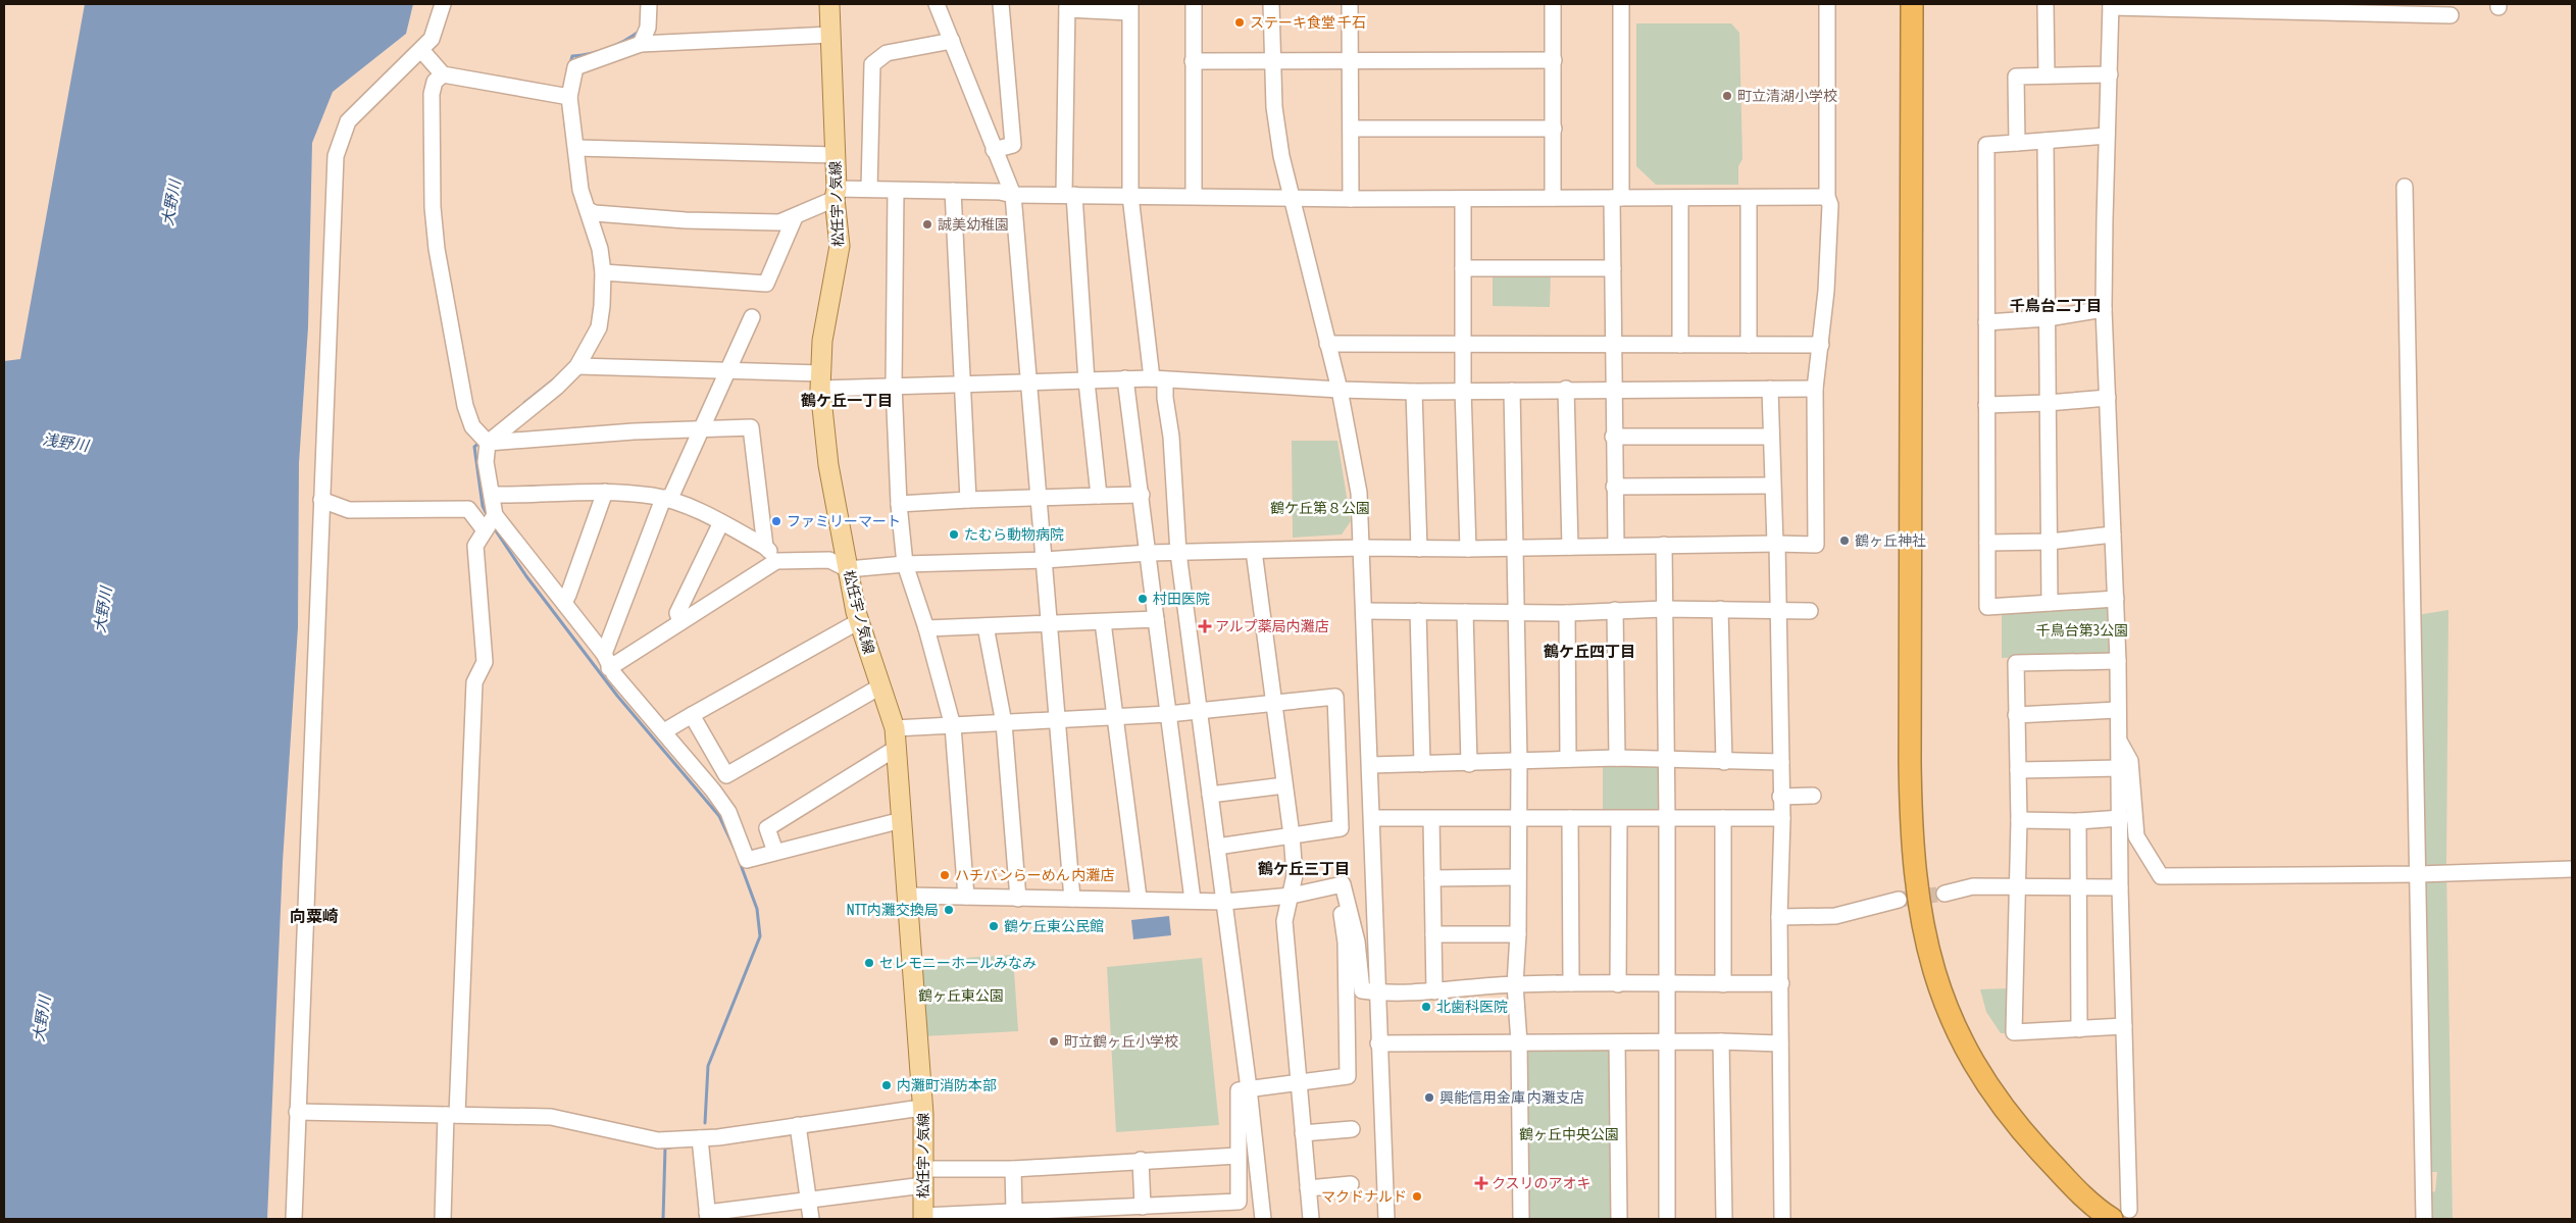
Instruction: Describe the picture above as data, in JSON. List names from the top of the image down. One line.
{"streets":{"main road":["松任宇ノ気線"]},"districts":["千鳥台二丁目","鶴ケ丘一丁目","鶴ケ丘四丁目","鶴ケ丘三丁目","向粟崎"],"water":["大野川","浅野川"],"parks":["鶴ケ丘第８公園","千鳥台第3公園","鶴ヶ丘東公園","鶴ヶ丘中央公園"],"places":{"other":["ステーキ食堂 千石","町立清湖小学校","誠美幼稚園","ファミリーマート","たむら動物病院","鶴ヶ丘神社","村田医院","ハチバンらーめん 内灘店","NTT内灘交換局","鶴ケ丘東公民館","セレモニーホールみなみ","北歯科医院","町立鶴ヶ丘小学校","内灘町消防本部","興能信用金庫 内灘支店","マクドナルド"],"health":["アルプ薬局内灘店","クスリのアオキ"]}}
